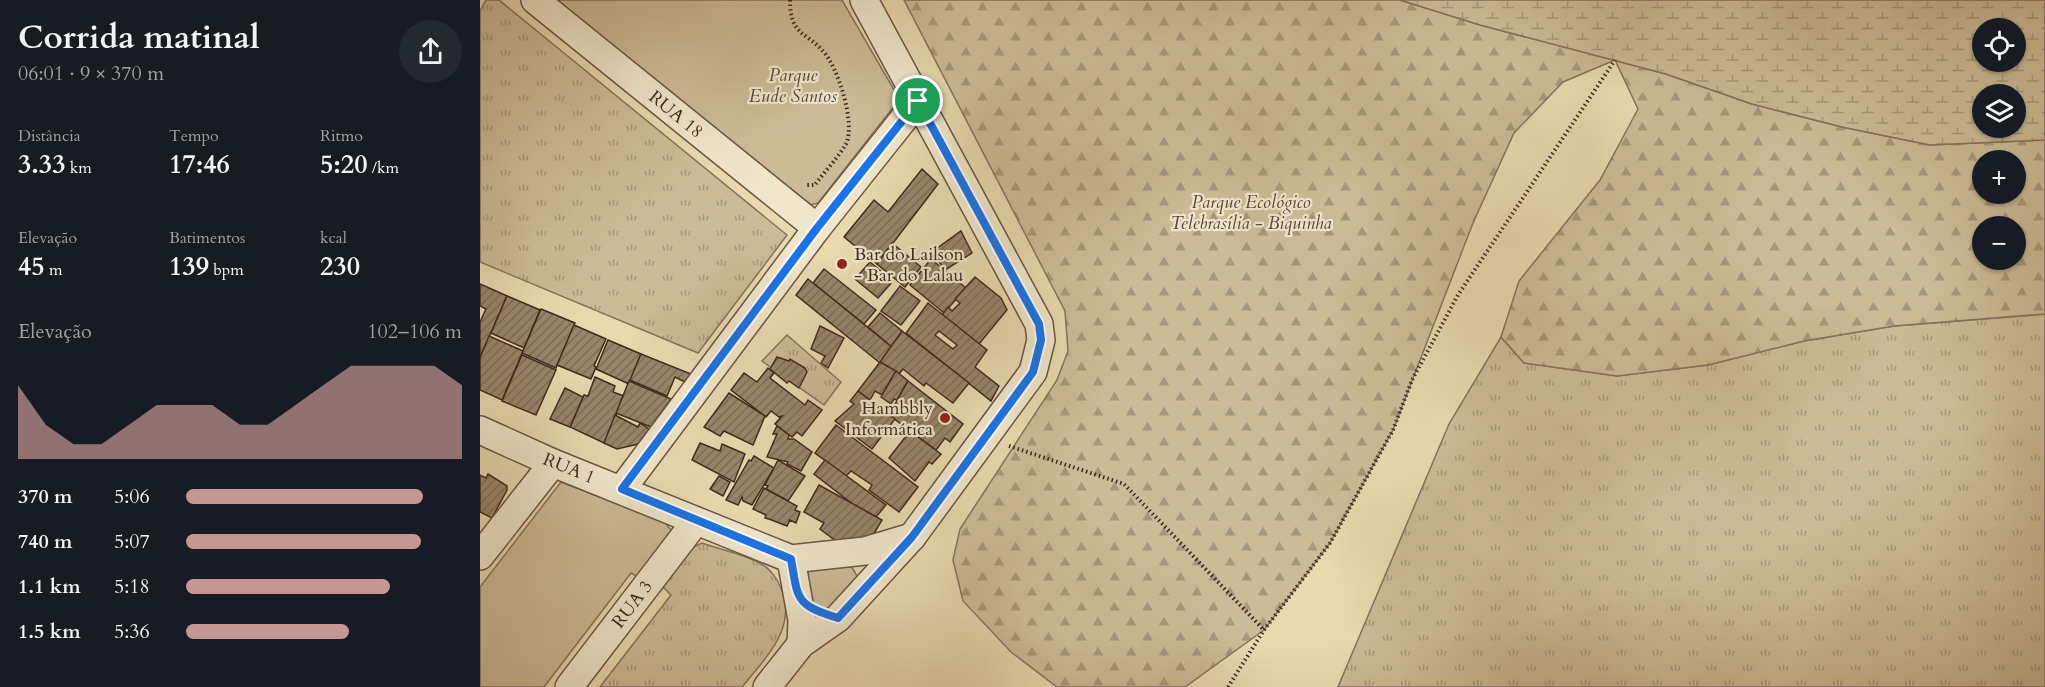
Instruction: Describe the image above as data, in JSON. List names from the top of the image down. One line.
{"streets":{"street":["RUA 18","RUA 1","RUA 3"]},"crossings":[["RUA 1","RUA 3"]],"parks":["Parque Eude Santos","Parque Ecológico Telebrasília - Biquinha"],"places":["Bar do Lailson - Bar do Lalau","Hambbly Informática"],"page":{"heading":["Corrida matinal","06:01 · 9 × 370 m"],"map_buttons":["+","−"],"stats":[["Distância","3.33 km"],["Tempo","17:46"],["Ritmo","5:20 /km"],["Elevação","45 m"],["Batimentos","139 bpm"],["kcal","230"]],"chart":["Elevação","102–106 m"],"list":[{"name":"370 m","note":"5:06"},{"name":"740 m","note":"5:07"},{"name":"1.1 km","note":"5:18"},{"name":"1.5 km","note":"5:36"}]}}
